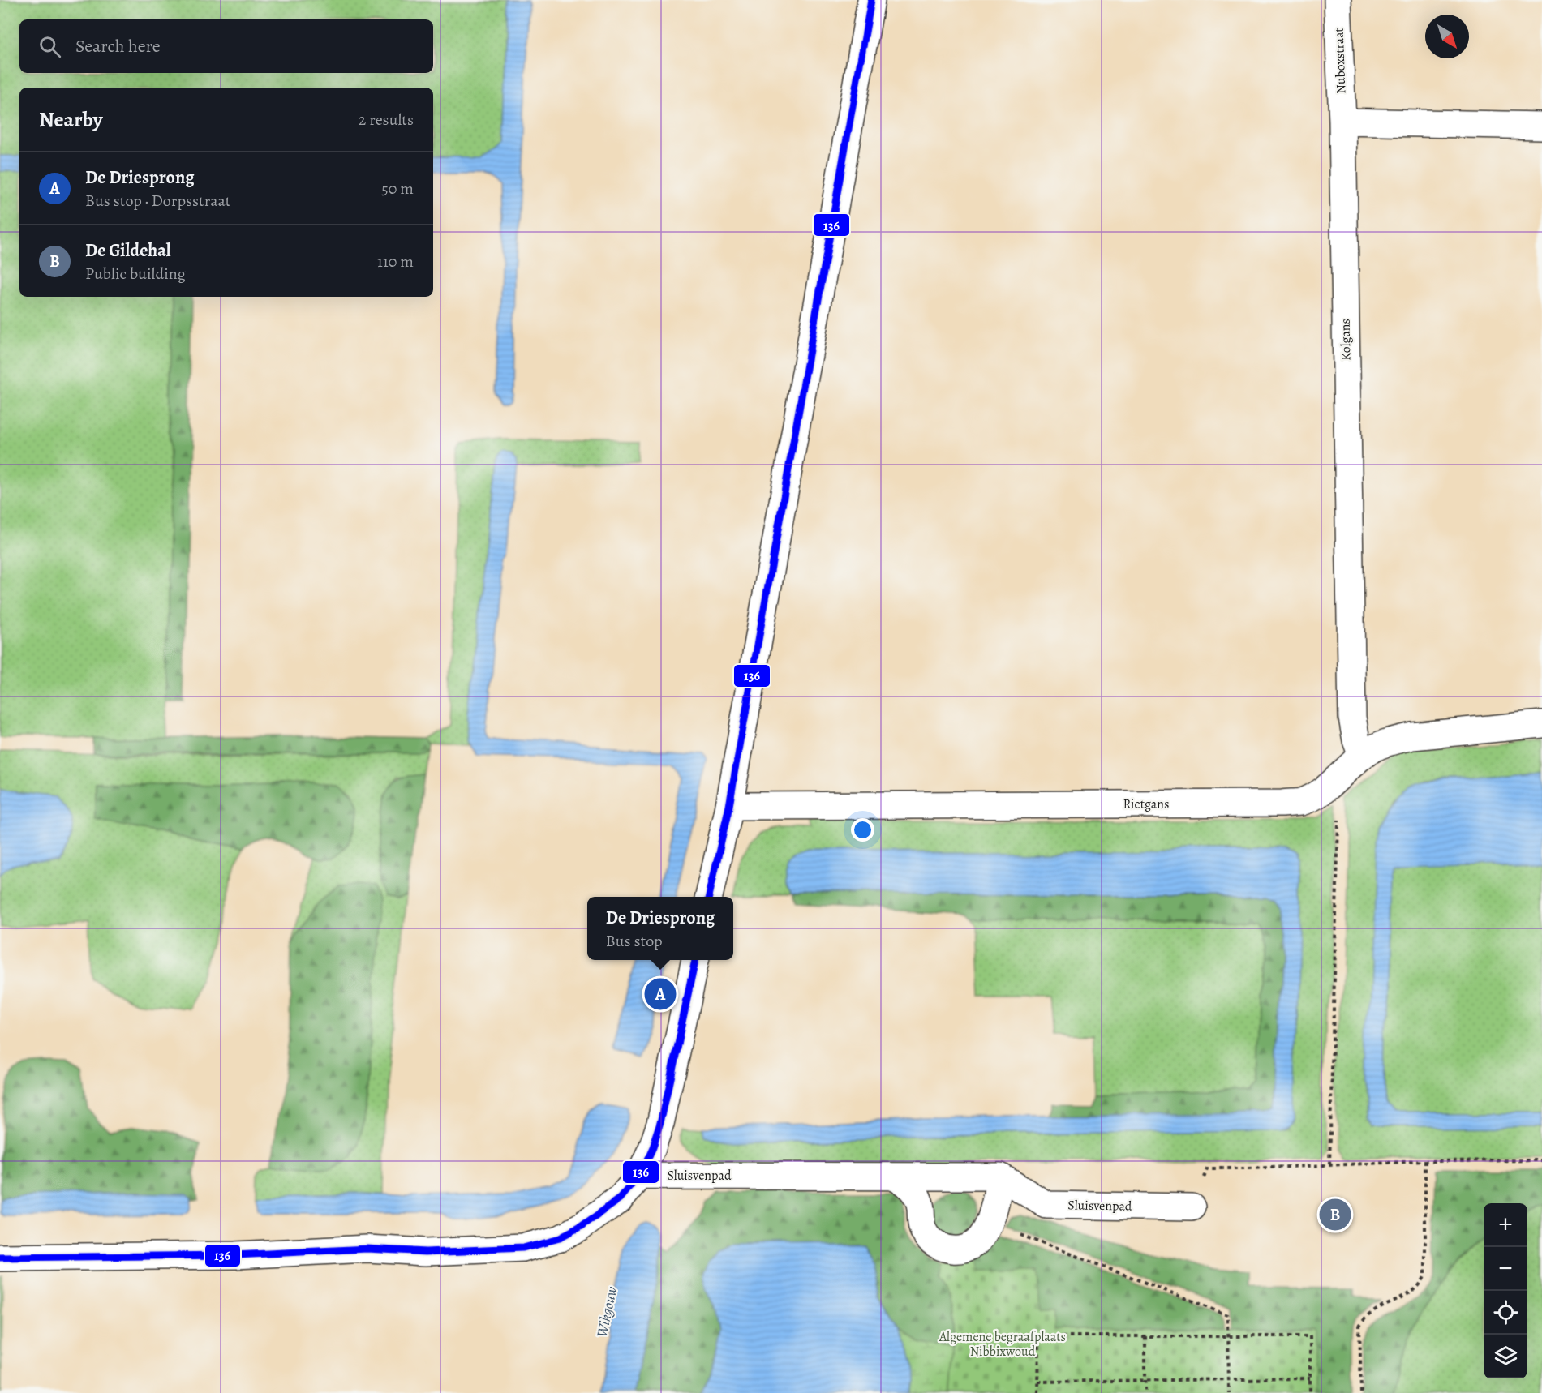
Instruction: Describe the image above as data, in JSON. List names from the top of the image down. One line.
{"streets":{"street":["Nuboxstraat","Kolgans","Rietgans","Sluisvenpad"]},"crossings":[["Nuboxstraat","Kolgans"],["Kolgans","Rietgans"]],"water":["Wikgouw"],"parks":["Algemene begraafplaats Nibbixwoud"],"lines":["transit line 136"],"north":"bottom right","page":{"search":"Search here","heading":["Nearby","2 results"],"list":[{"mark":"A","name":"De Driesprong","note":"Bus stop · Dorpsstraat","value":"50 m"},{"mark":"B","name":"De Gildehal","note":"Public building","value":"110 m"}],"popup":["De Driesprong","Bus stop"],"pins":["A","B"],"map_buttons":["+","−"]}}
